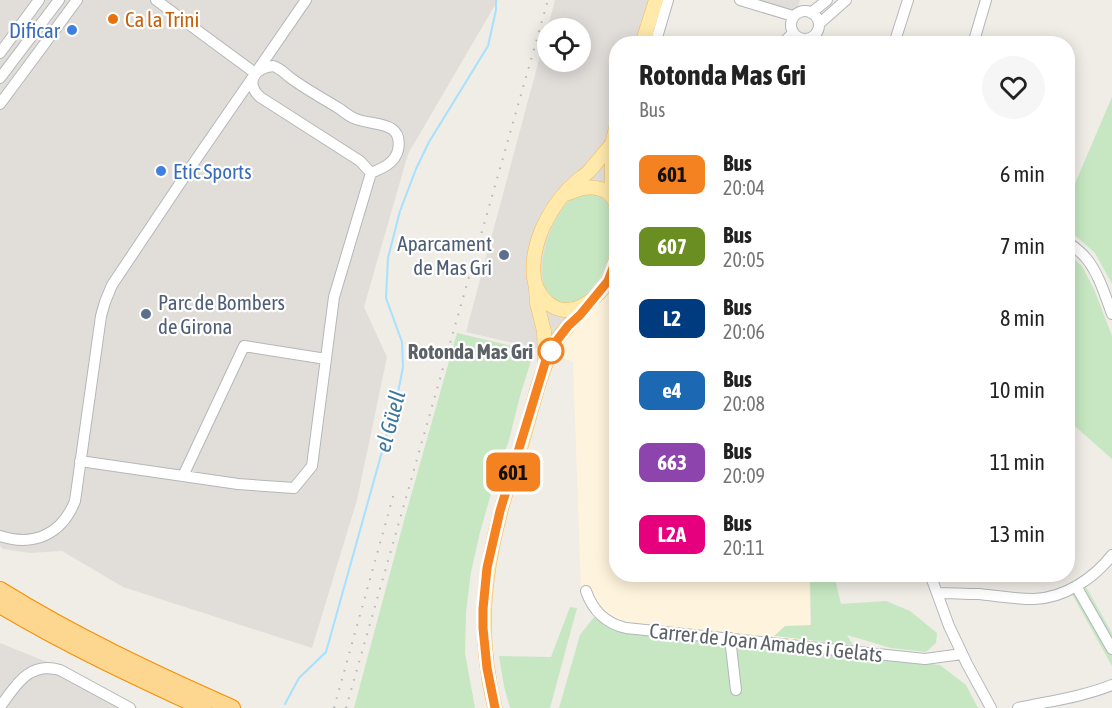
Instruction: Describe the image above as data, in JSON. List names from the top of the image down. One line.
{"streets":{"street":["Carrer de Joan Amades i Gelats"]},"water":["el Güell"],"places":["Ca la Trini","Dificar","Etic Sports","Aparcament de Mas Gri","Parc de Bombers de Girona","Rotonda Mas Gri"],"lines":["bus line 601"],"page":{"on_map":"601","heading":["Rotonda Mas Gri","Bus"],"list":[{"mark":"601","name":"Bus","note":"20:04","value":"6 min"},{"mark":"607","name":"Bus","note":"20:05","value":"7 min"},{"mark":"L2","name":"Bus","note":"20:06","value":"8 min"},{"mark":"e4","name":"Bus","note":"20:08","value":"10 min"},{"mark":"663","name":"Bus","note":"20:09","value":"11 min"},{"mark":"L2A","name":"Bus","note":"20:11","value":"13 min"}]}}
